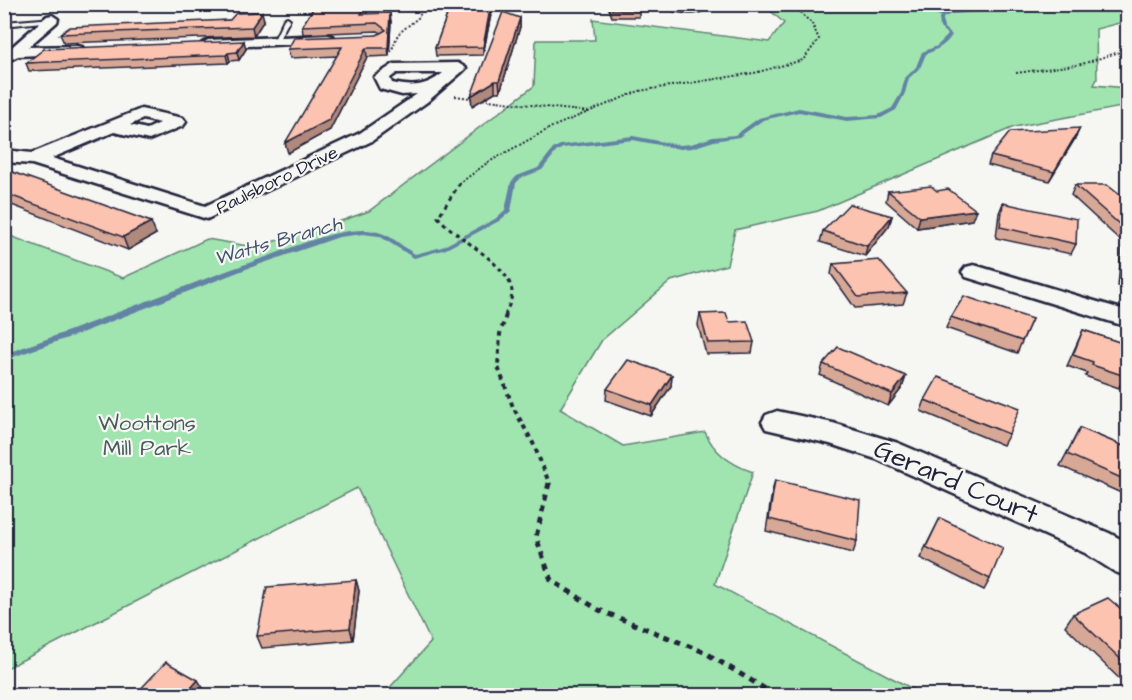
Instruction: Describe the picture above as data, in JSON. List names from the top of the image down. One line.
{"streets":{"street":["Paulsboro Drive","Gerard Court"]},"water":["Watts Branch"],"parks":["Woottons Mill Park"]}
